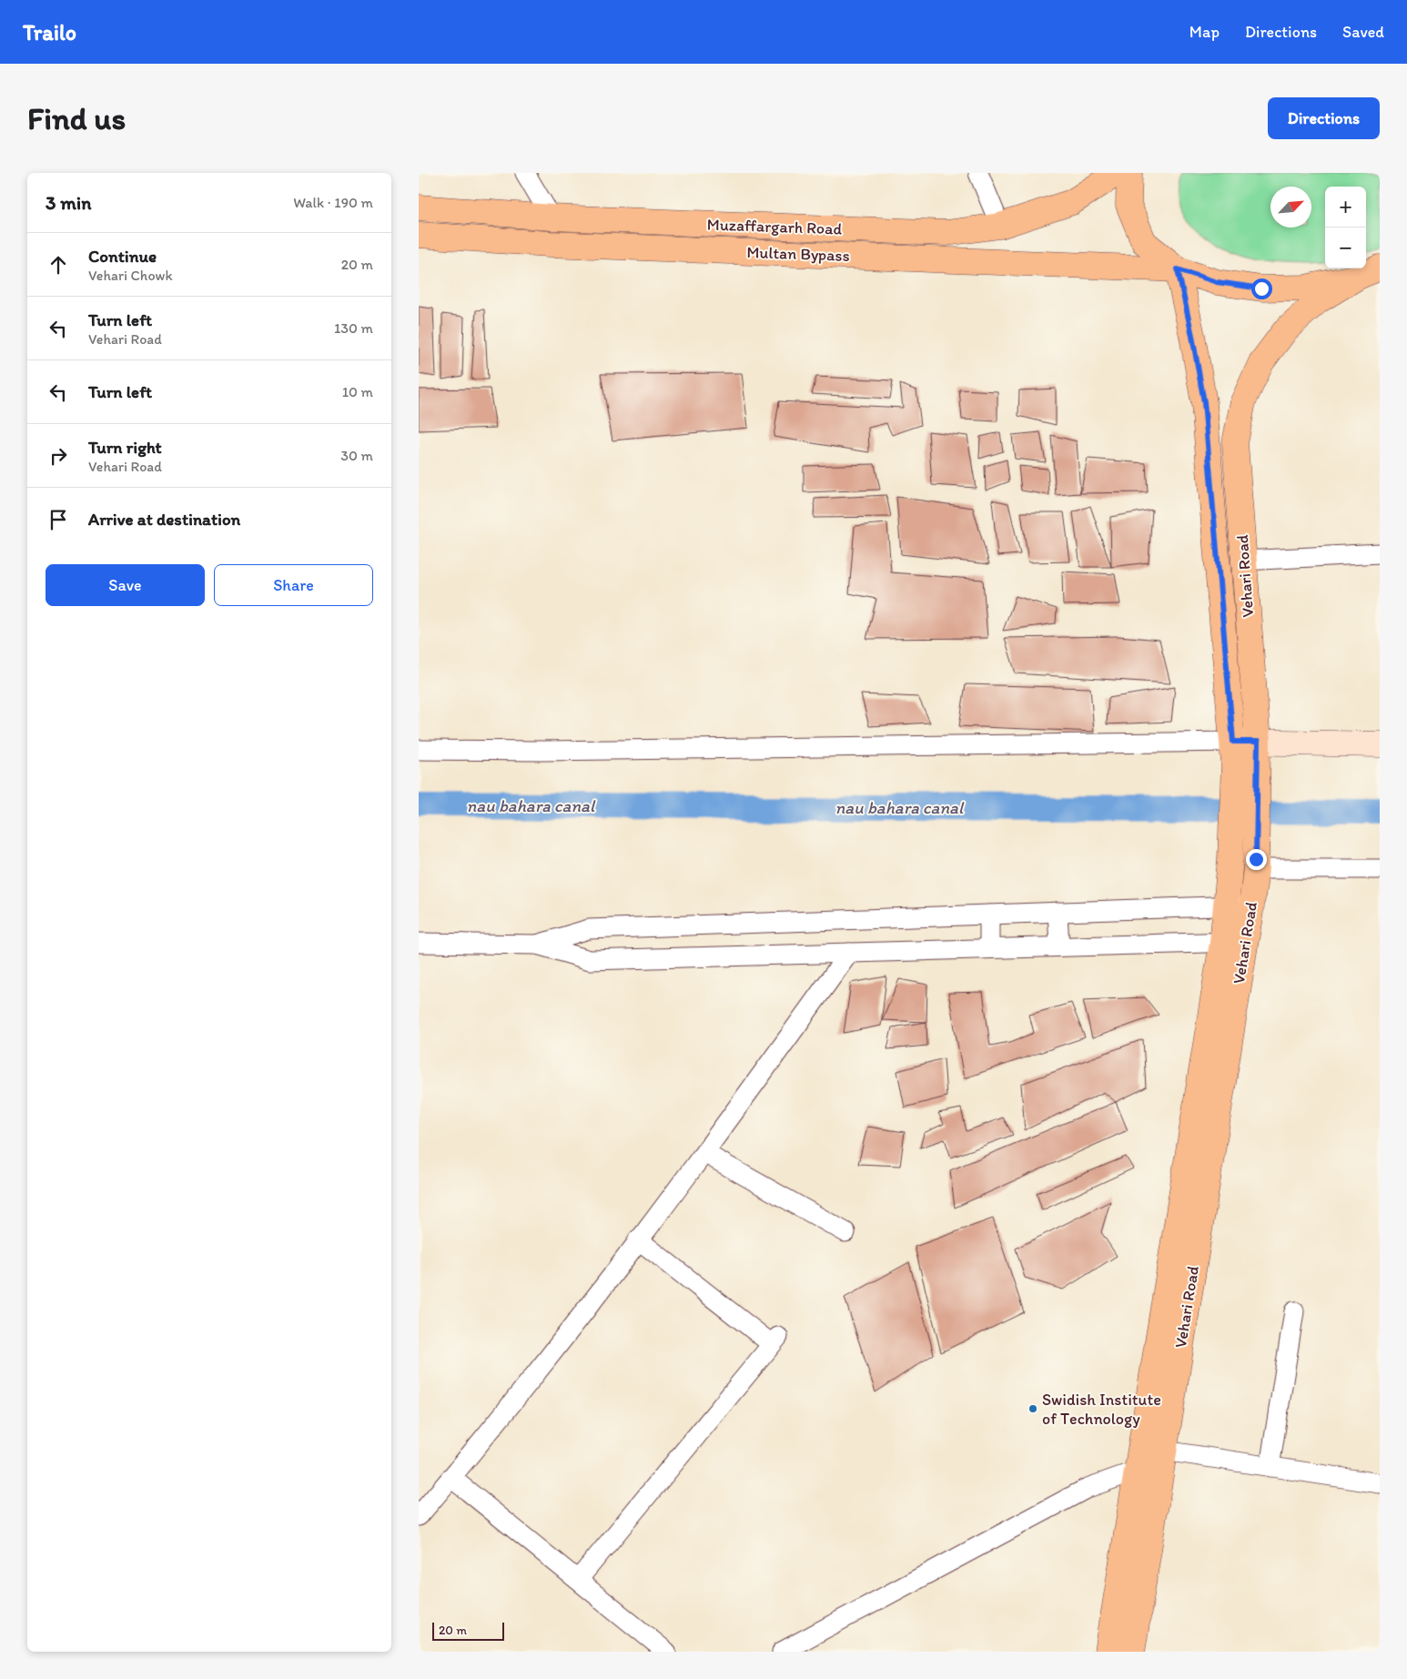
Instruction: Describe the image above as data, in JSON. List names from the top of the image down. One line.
{"streets":{"main road":["Muzaffargarh Road","Multan Bypass","Vehari Road"]},"crossings":[["Multan Bypass","Vehari Road"]],"water":["nau bahara canal"],"places":["Swidish Institute of Technology"],"scale_bar":"20 m","north":"top right","page":{"header":"Trailo","nav":["Map","Directions","Saved"],"buttons":["Directions",["Save","Share"]],"title":"Find us","heading":["3 min","Walk · 190 m"],"map_buttons":["+","−"],"list":[["Continue","Vehari Chowk","20 m"],["Turn left","Vehari Road","130 m"],["Turn left","10 m"],["Turn right","Vehari Road","30 m"],"Arrive at destination"],"scale":"20 m"}}
